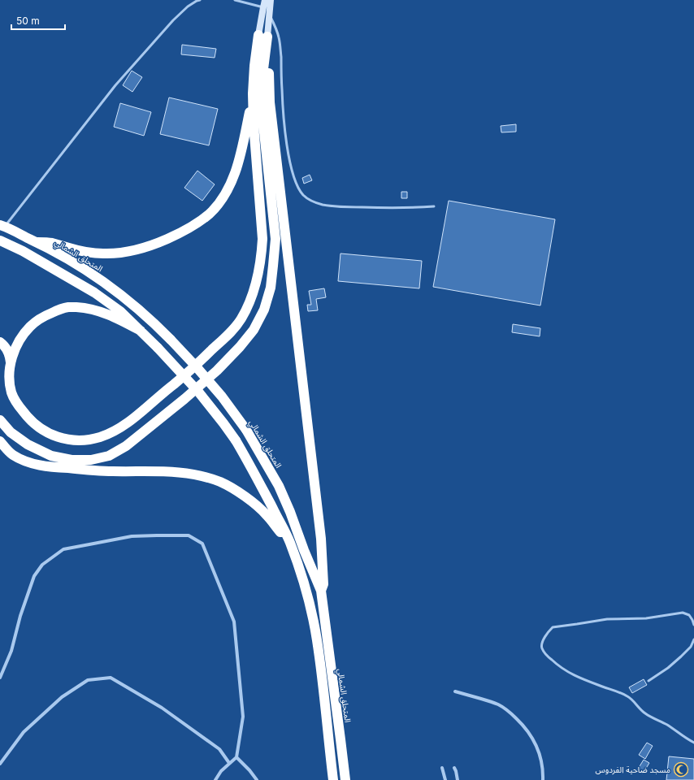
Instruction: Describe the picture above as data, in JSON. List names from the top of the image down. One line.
{"streets":{"highway":["المتحلق الشمالي"]},"places":{"mosque":["مسجد ضاحية الفردوس"]},"scale_bar":"50 m"}
